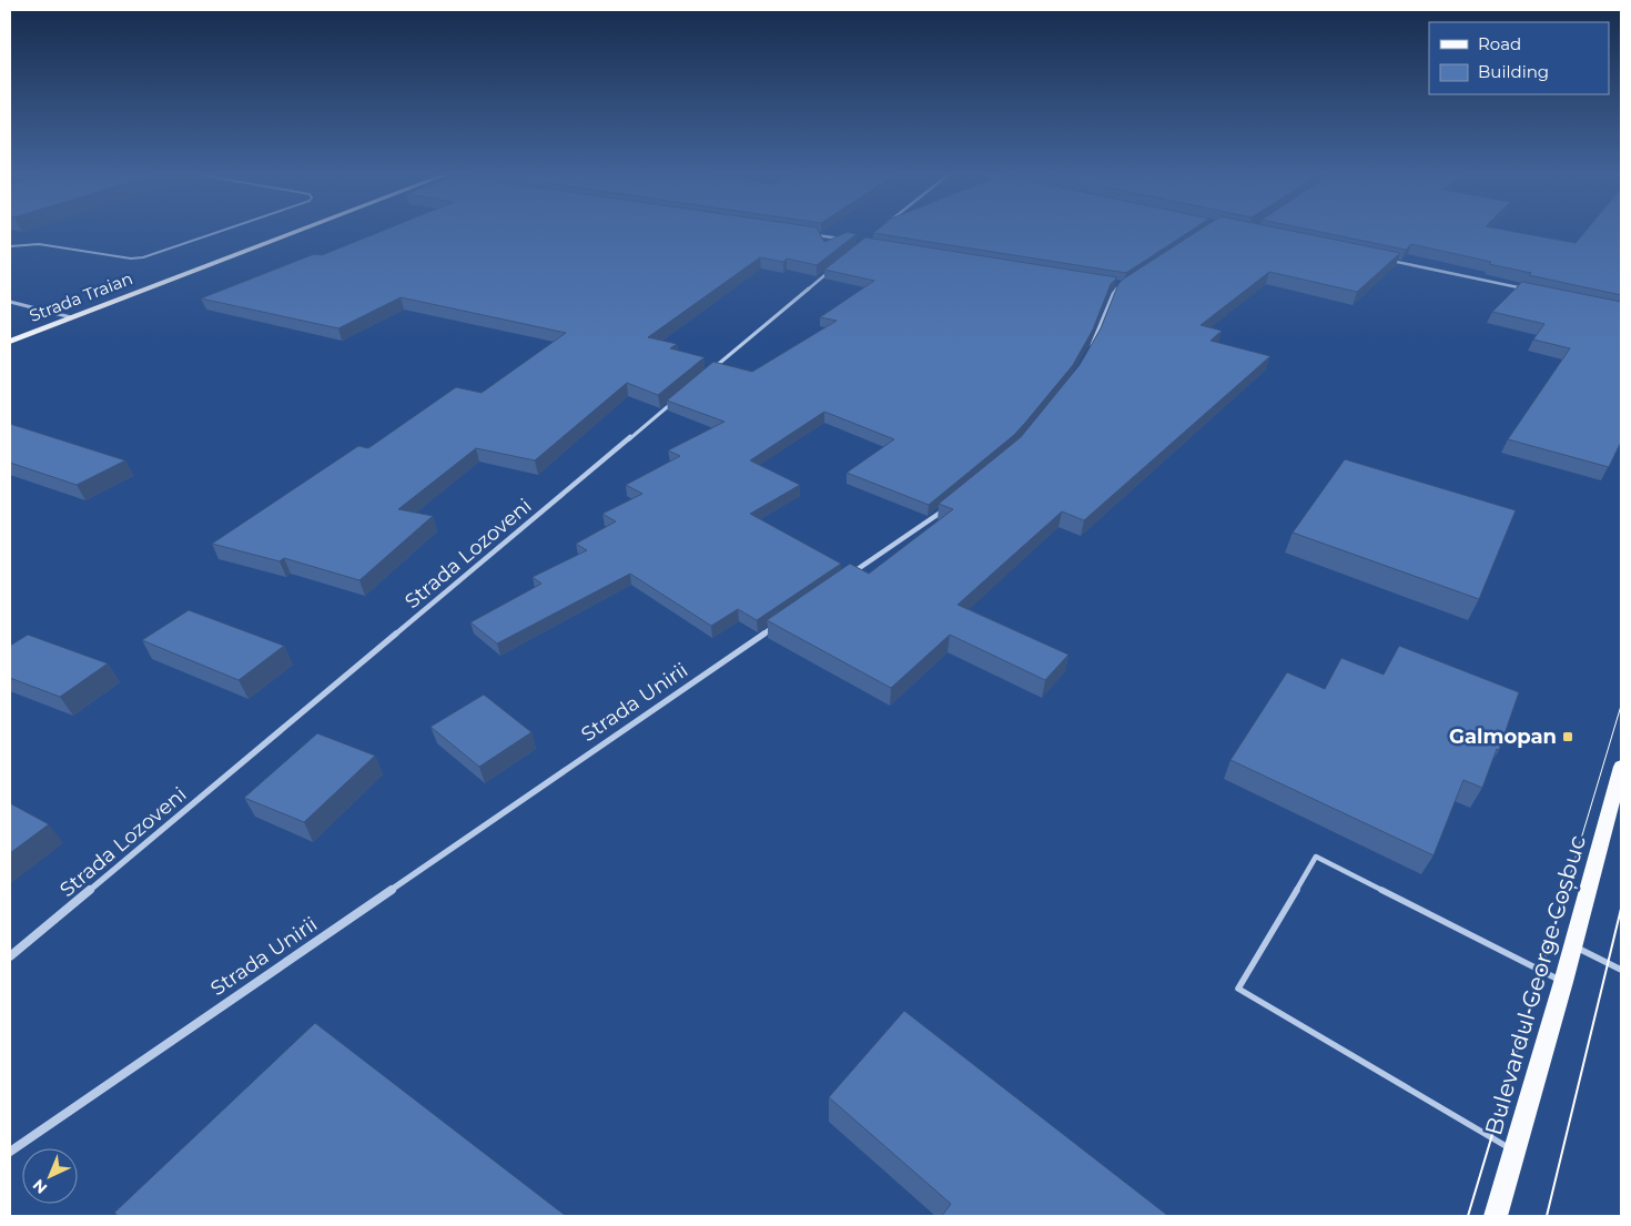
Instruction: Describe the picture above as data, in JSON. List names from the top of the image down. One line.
{"streets":{"main road":["Strada Traian","Bulevardul George Coșbuc"],"street":["Strada Lozoveni","Strada Unirii"]},"places":{"transit":["Galmopan"]},"legend":["Road","Building"],"north":"bottom left"}
